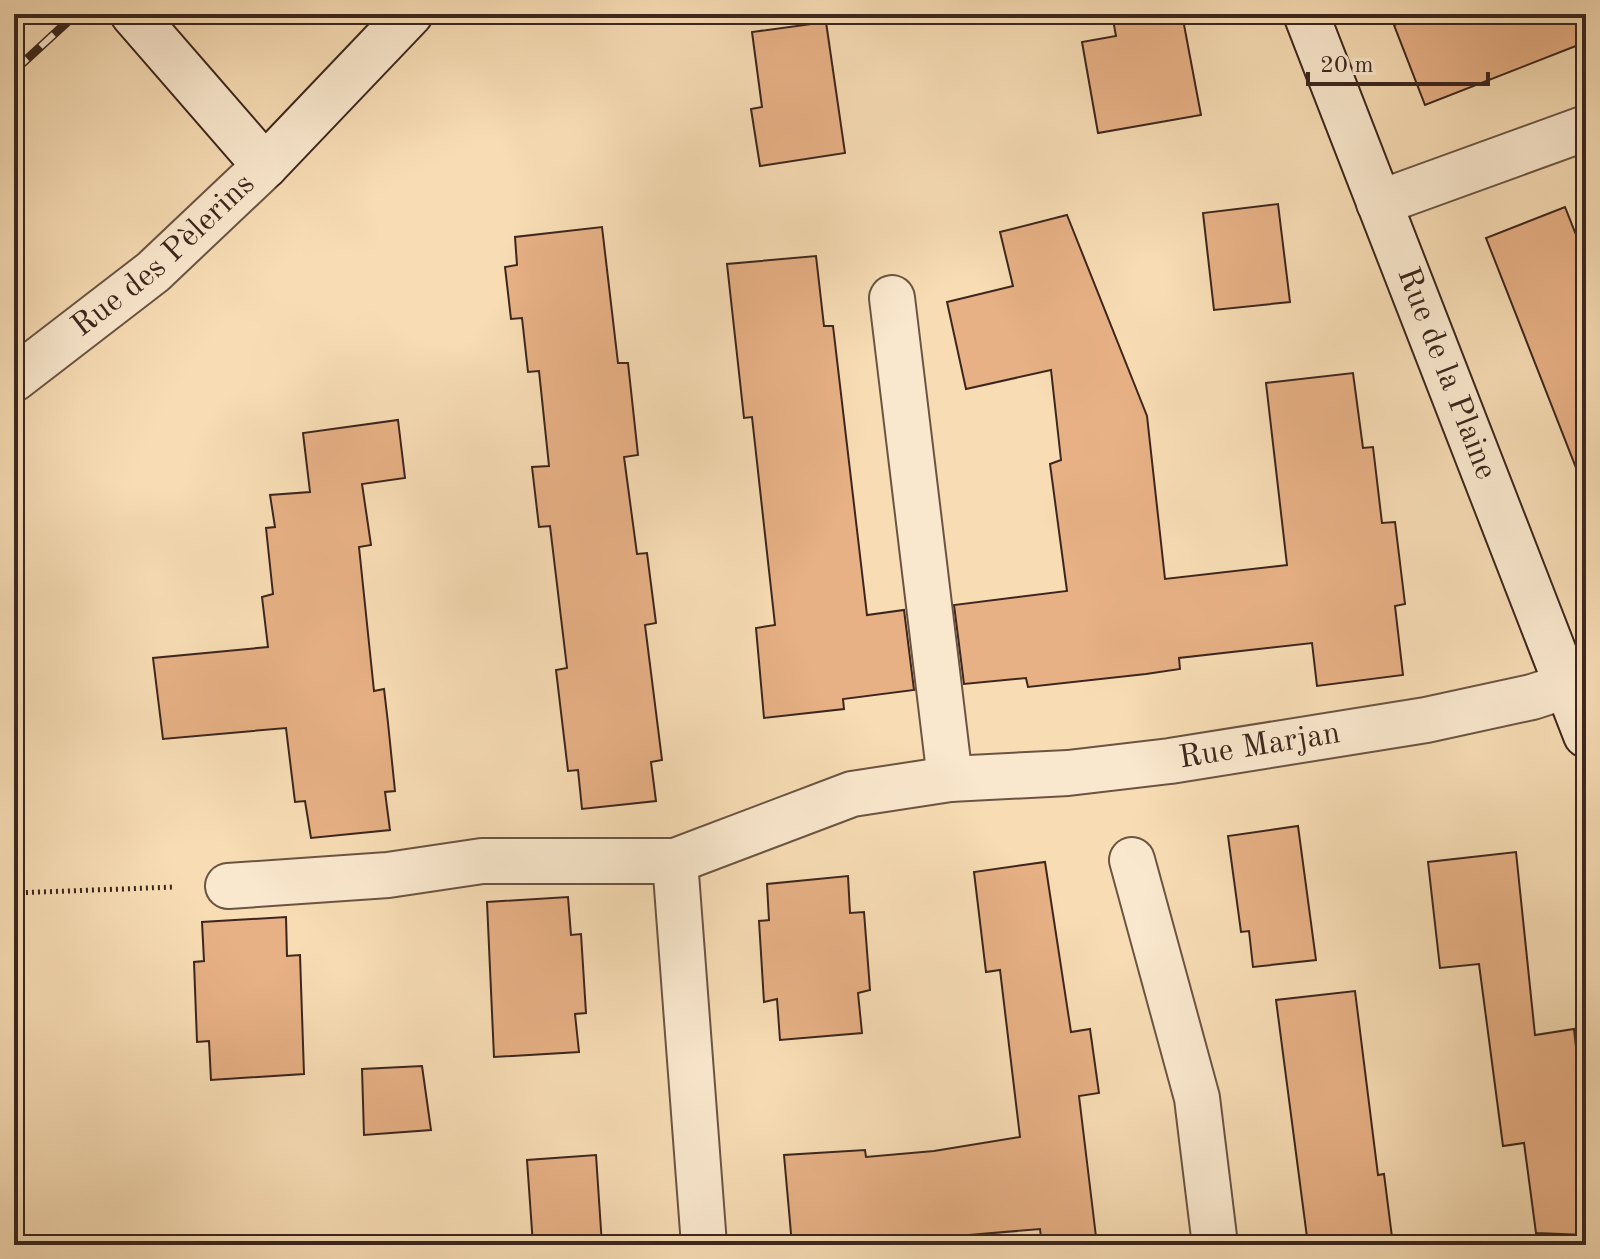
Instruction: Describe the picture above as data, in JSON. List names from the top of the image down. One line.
{"streets":{"street":["Rue des Pèlerins","Rue de la Plaine","Rue Marjan"]},"crossings":[["Rue de la Plaine","Rue Marjan"]],"scale_bar":"20 m"}
